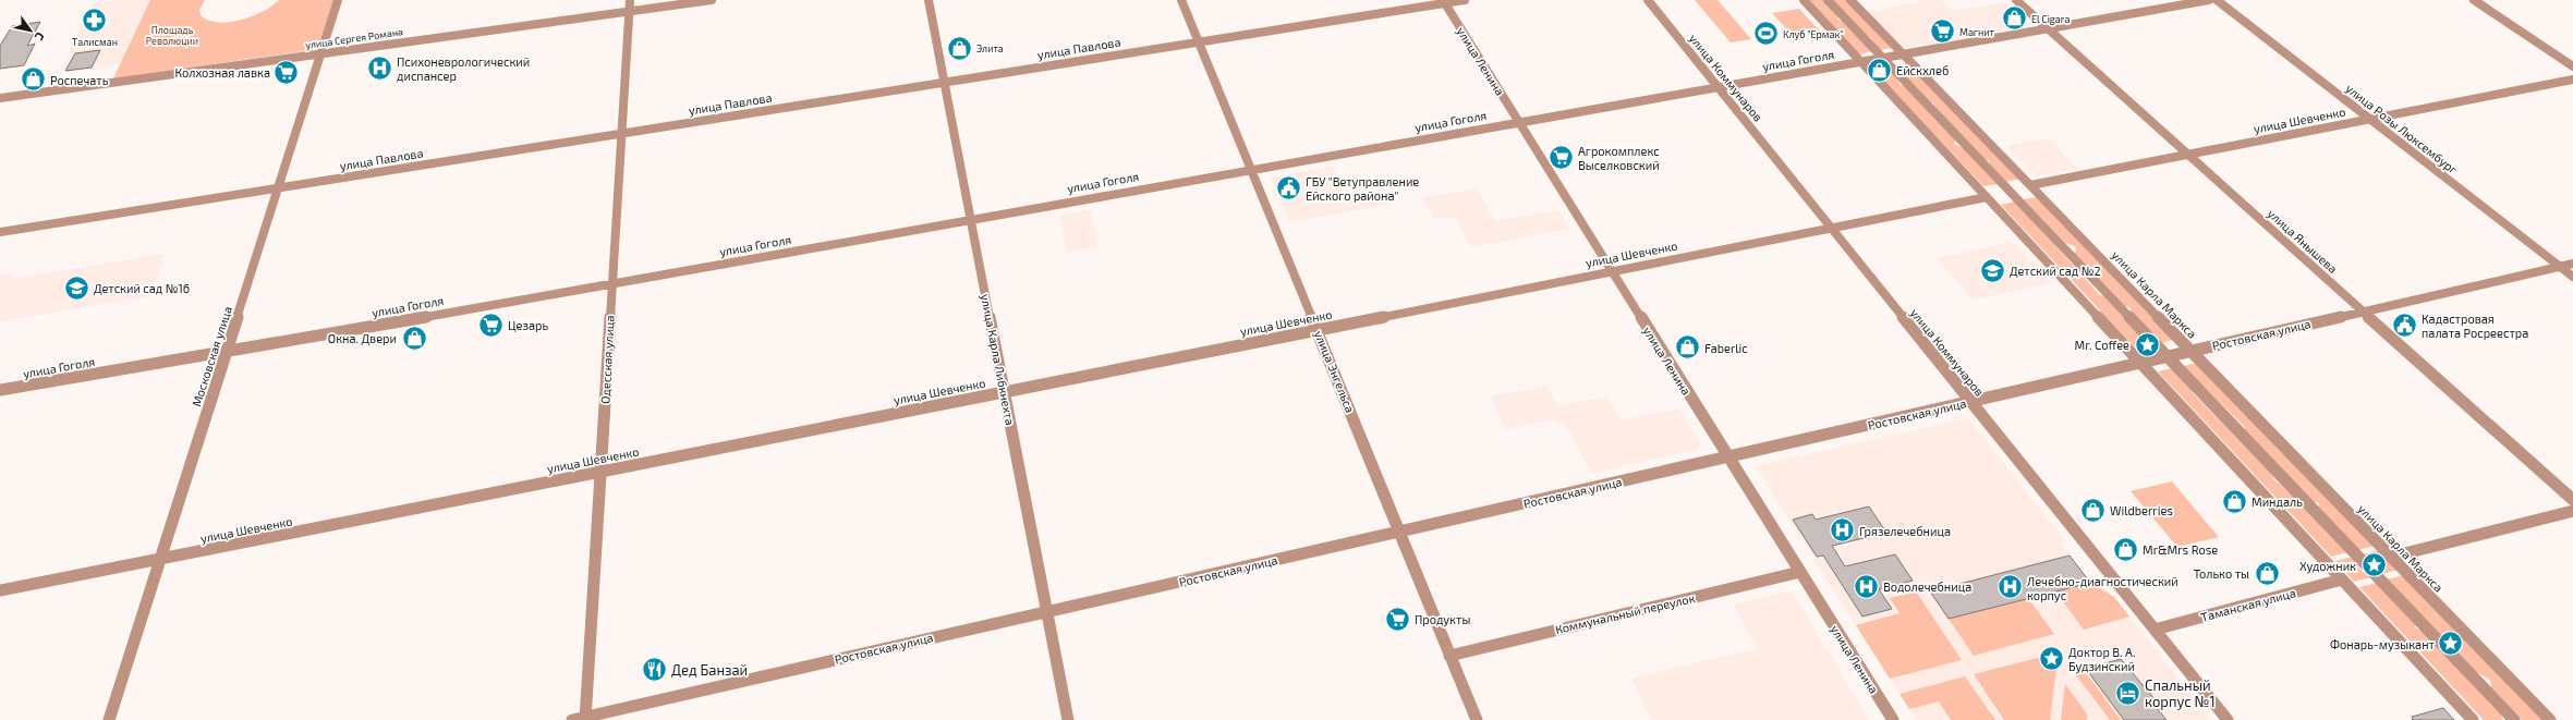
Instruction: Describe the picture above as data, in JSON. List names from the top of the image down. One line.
{"streets":{"street":["улица Сергея Романа","улица Павлова","улица Гоголя","улица Ленина","улица Коммунаров","улица Шевченко","улица Розы Люксембург","улица Янышева","улица Карла Маркса","Ростовская улица","Московская улица","Одесская улица","улица Карла Либкнехта","улица Энгельса","Таманская улица","Коммунальный переулок"]},"crossings":[["улица Сергея Романа","Московская улица"],["улица Сергея Романа","Одесская улица"],["улица Павлова","улица Ленина"],["улица Павлова","Московская улица"],["улица Павлова","Одесская улица"],["улица Павлова","улица Карла Либкнехта"],["улица Павлова","улица Энгельса"],["улица Гоголя","улица Ленина"],["улица Гоголя","улица Коммунаров"],["улица Гоголя","улица Янышева"],["улица Гоголя","улица Карла Маркса"],["улица Гоголя","Московская улица"],["улица Гоголя","Одесская улица"],["улица Гоголя","улица Карла Либкнехта"],["улица Гоголя","улица Энгельса"],["улица Ленина","улица Шевченко"],["улица Ленина","Ростовская улица"],["улица Ленина","Коммунальный переулок"],["улица Коммунаров","улица Шевченко"],["улица Коммунаров","Ростовская улица"],["улица Коммунаров","Таманская улица"],["улица Шевченко","улица Розы Люксембург"],["улица Шевченко","улица Янышева"],["улица Шевченко","улица Карла Маркса"],["улица Шевченко","Московская улица"],["улица Шевченко","Одесская улица"],["улица Шевченко","улица Карла Либкнехта"],["улица Шевченко","улица Энгельса"],["улица Розы Люксембург","Ростовская улица"],["улица Янышева","Ростовская улица"],["улица Карла Маркса","Ростовская улица"],["Ростовская улица","Одесская улица"],["Ростовская улица","улица Карла Либкнехта"],["Ростовская улица","улица Энгельса"],["улица Энгельса","Коммунальный переулок"]],"parks":["Площадь Революции"],"places":{"shop":["El Cigara","Элита","Ейскхлеб","Роспечать","Окна. Двери","Faberlic","Миндаль","Wildberries","Mr&Mrs Rose","Только ты"],"pharmacy":["Талисман"],"supermarket":["Магнит","Колхозная лавка","Агрокомплекс Выселковский","Цезарь","Продукты"],"sports":["Клуб \"Ермак\""],"hospital":["Психоневрологический диспансер","Грязелечебница","Водолечебница","Лечебно-диагностический корпус"],"public building":["ГБУ \"Ветуправление Ейского района\"","Кадастровая палата Росреестра"],"school or university":["Детский сад №2","Детский сад №16"],"place":["Mr. Coffee","Художник","Фонарь-музыкант","Доктор В. А. Будзинский"],"restaurant":["Дед Банзай"],"hotel":["Спальный корпус №1"]},"north":"bottom right"}
